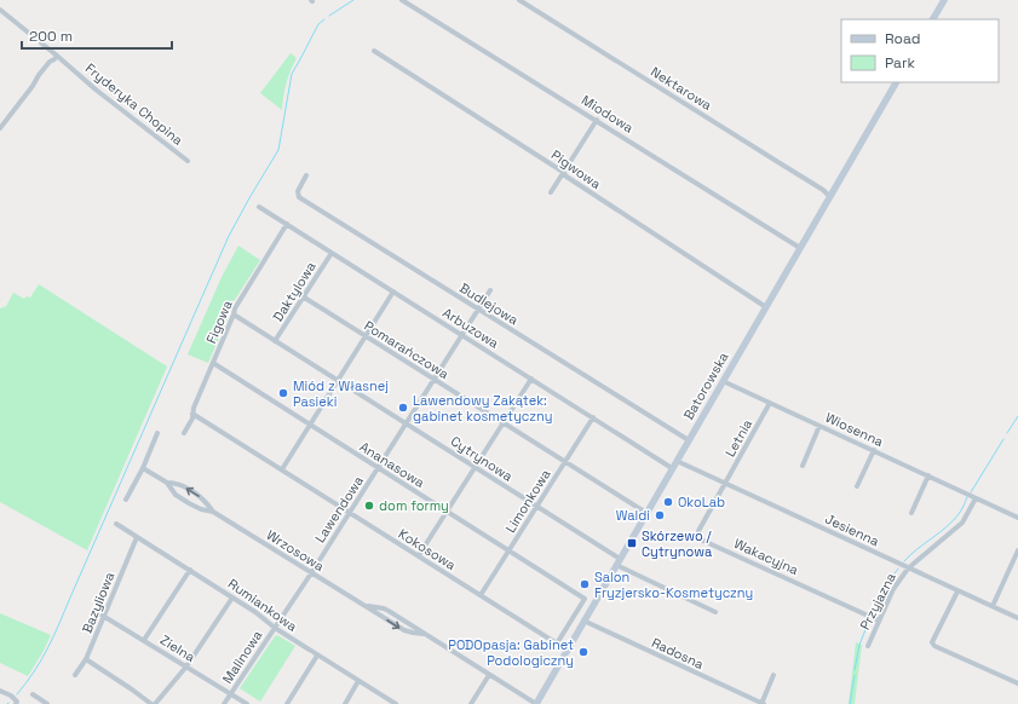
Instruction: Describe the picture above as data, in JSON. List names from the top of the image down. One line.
{"streets":{"street":["Nektarowa","Fryderyka Chopina","Miodowa","Pigwowa","Daktylowa","Budlejowa","Figowa","Arbuzowa","Pomarańczowa","Batorowska","Wiosenna","Letnia","Cytrynowa","Ananasowa","Limonkowa","Lawendowa","Jesienna","Kokosowa","Wrzosowa","Wakacyjna","Przyjazna","Bazyliowa","Rumiankowa","Zielna","Radosna","Malinowa"]},"crossings":[["Nektarowa","Batorowska"],["Miodowa","Batorowska"],["Pigwowa","Batorowska"],["Daktylowa","Arbuzowa"],["Daktylowa","Pomarańczowa"],["Daktylowa","Cytrynowa"],["Budlejowa","Batorowska"],["Budlejowa","Lawendowa"],["Figowa","Arbuzowa"],["Figowa","Cytrynowa"],["Figowa","Ananasowa"],["Figowa","Kokosowa"],["Arbuzowa","Batorowska"],["Arbuzowa","Limonkowa"],["Arbuzowa","Lawendowa"],["Pomarańczowa","Batorowska"],["Pomarańczowa","Limonkowa"],["Pomarańczowa","Lawendowa"],["Batorowska","Wiosenna"],["Batorowska","Cytrynowa"],["Batorowska","Jesienna"],["Batorowska","Wrzosowa"],["Batorowska","Radosna"],["Wiosenna","Letnia"],["Letnia","Jesienna"],["Letnia","Wakacyjna"],["Cytrynowa","Limonkowa"],["Cytrynowa","Lawendowa"],["Ananasowa","Limonkowa"],["Ananasowa","Lawendowa"],["Ananasowa","Kokosowa"],["Limonkowa","Kokosowa"],["Lawendowa","Kokosowa"],["Lawendowa","Wrzosowa"],["Lawendowa","Malinowa"],["Jesienna","Wakacyjna"],["Jesienna","Przyjazna"],["Wrzosowa","Malinowa"],["Wakacyjna","Przyjazna"],["Bazyliowa","Rumiankowa"],["Bazyliowa","Zielna"],["Rumiankowa","Malinowa"],["Zielna","Malinowa"]],"places":{"other":["Miód z Własnej Pasieki","Lawendowy Zakątek: gabinet kosmetyczny","OkoLab","dom formy","Waldi","Salon Fryzjersko-Kosmetyczny","PODOpasja: Gabinet Podologiczny"],"transit":["Skórzewo / Cytrynowa"]},"legend":["Road","Park"],"scale_bar":"200 m"}
